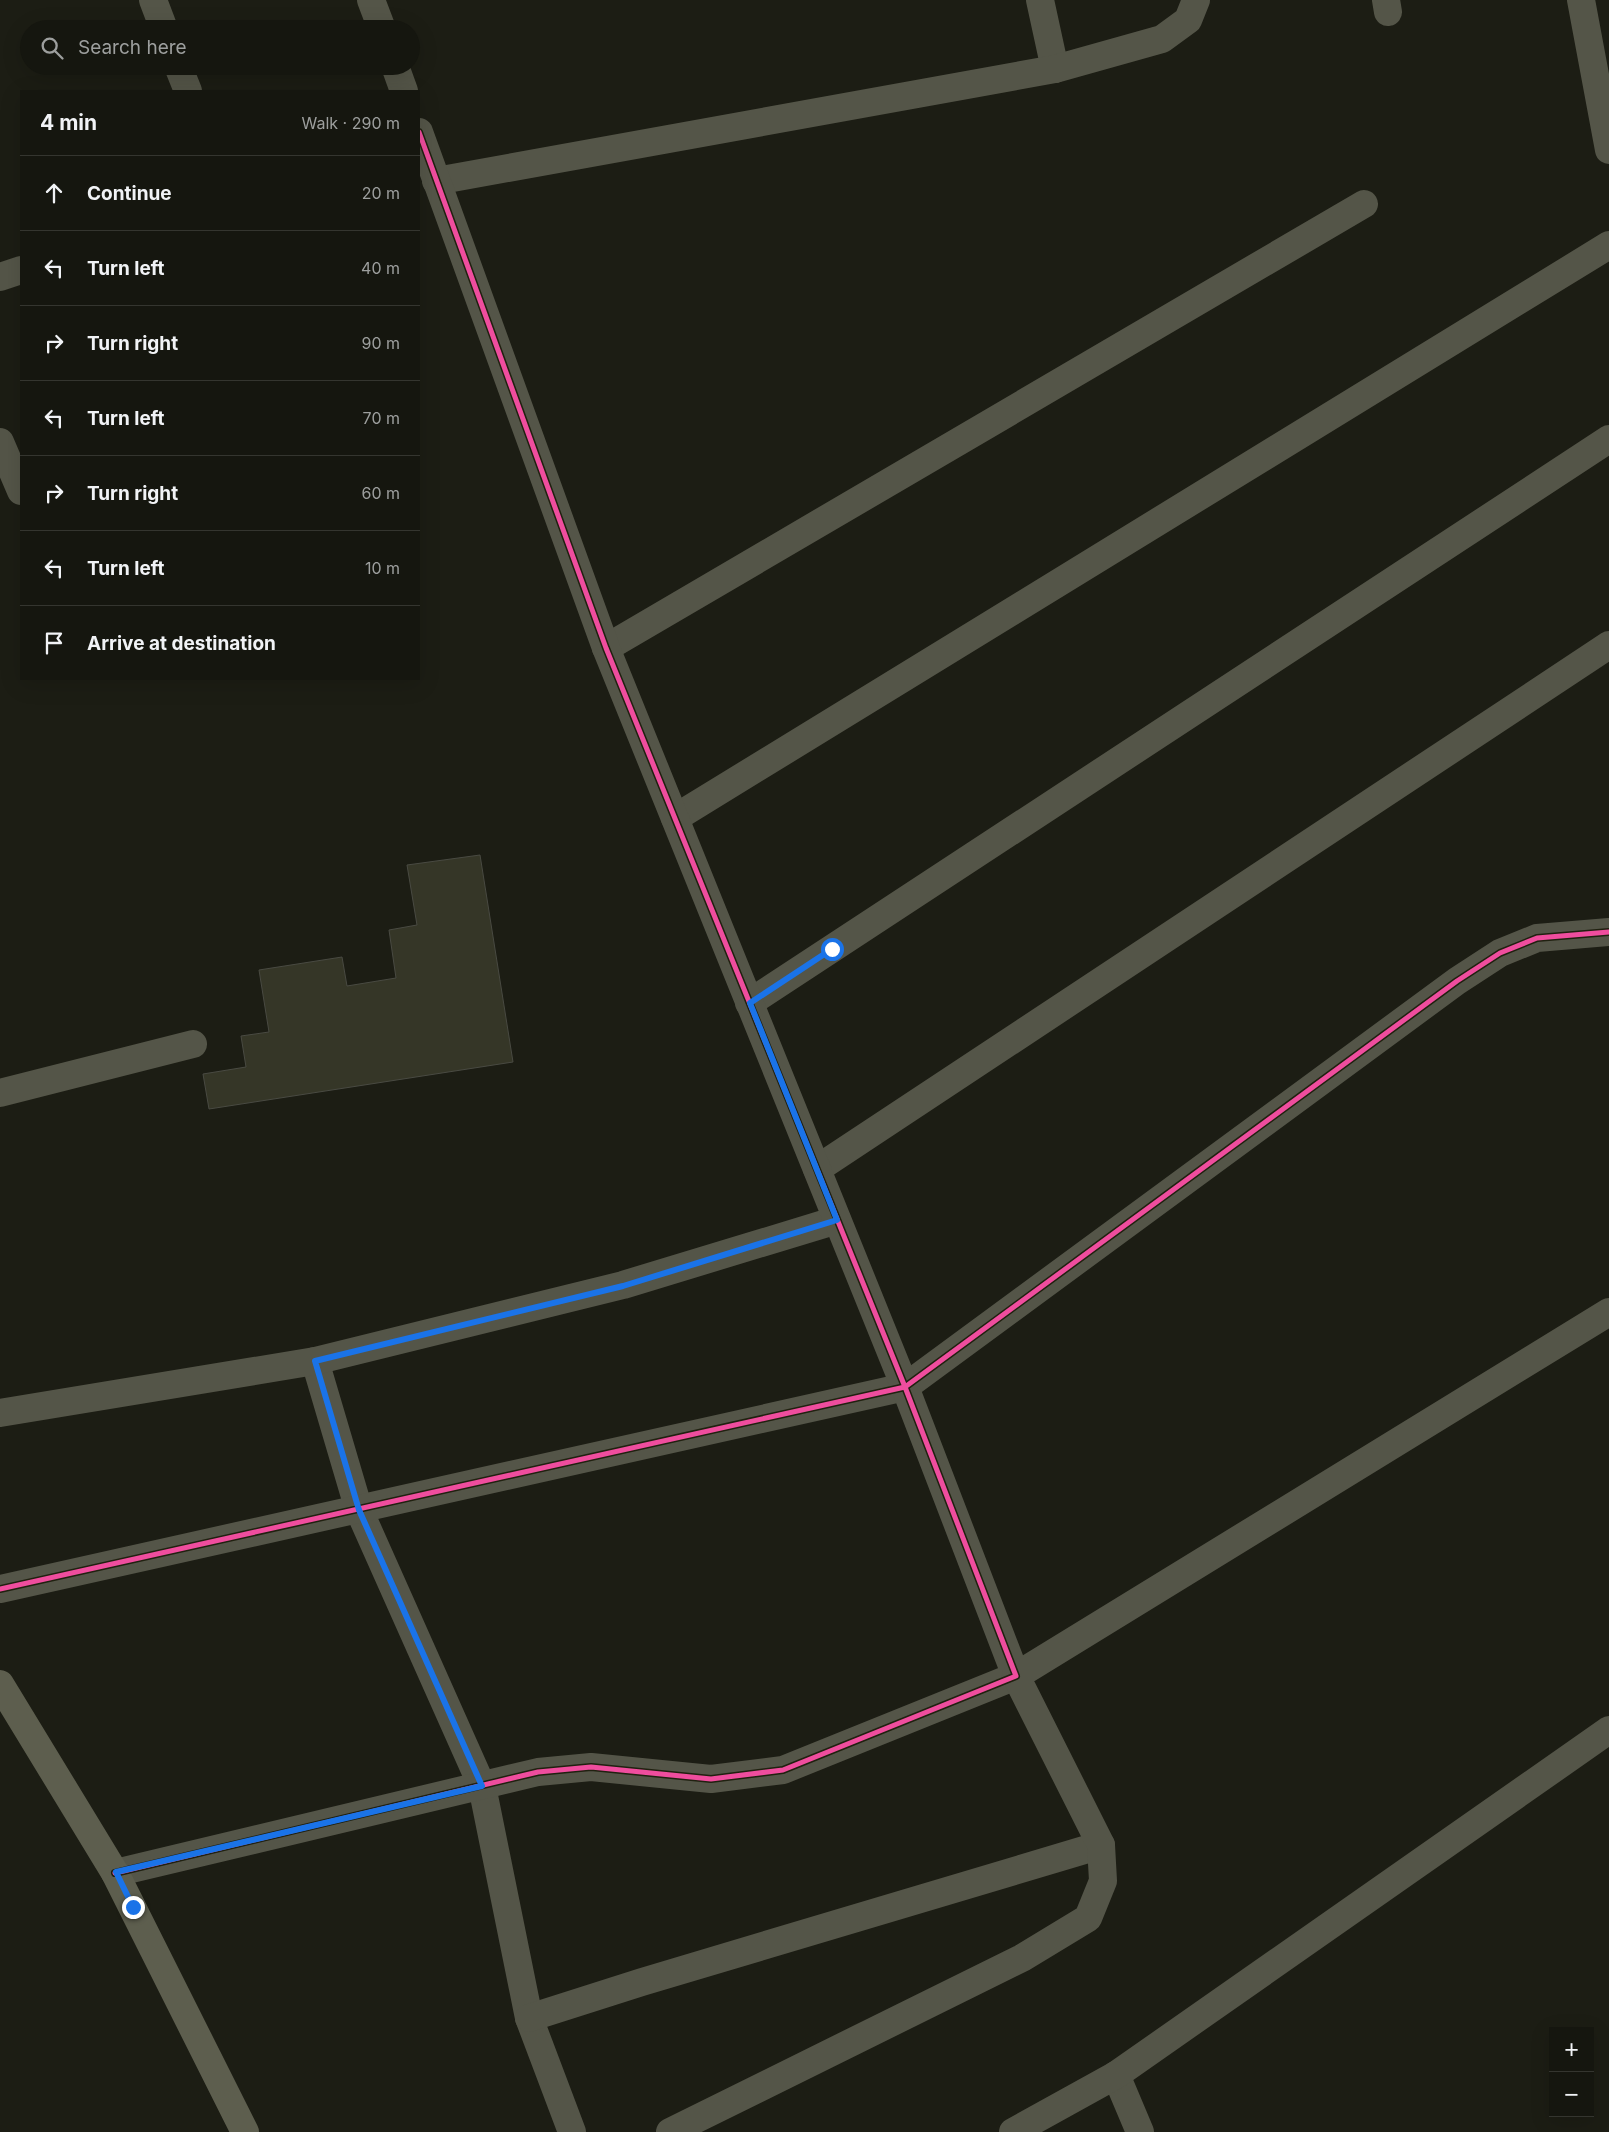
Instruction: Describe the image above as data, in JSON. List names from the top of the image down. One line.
{"page":{"search":"Search here","heading":["4 min","Walk · 290 m"],"list":[["Continue","20 m"],["Turn left","40 m"],["Turn right","90 m"],["Turn left","70 m"],["Turn right","60 m"],["Turn left","10 m"],"Arrive at destination"],"map_buttons":["+","−"]}}
